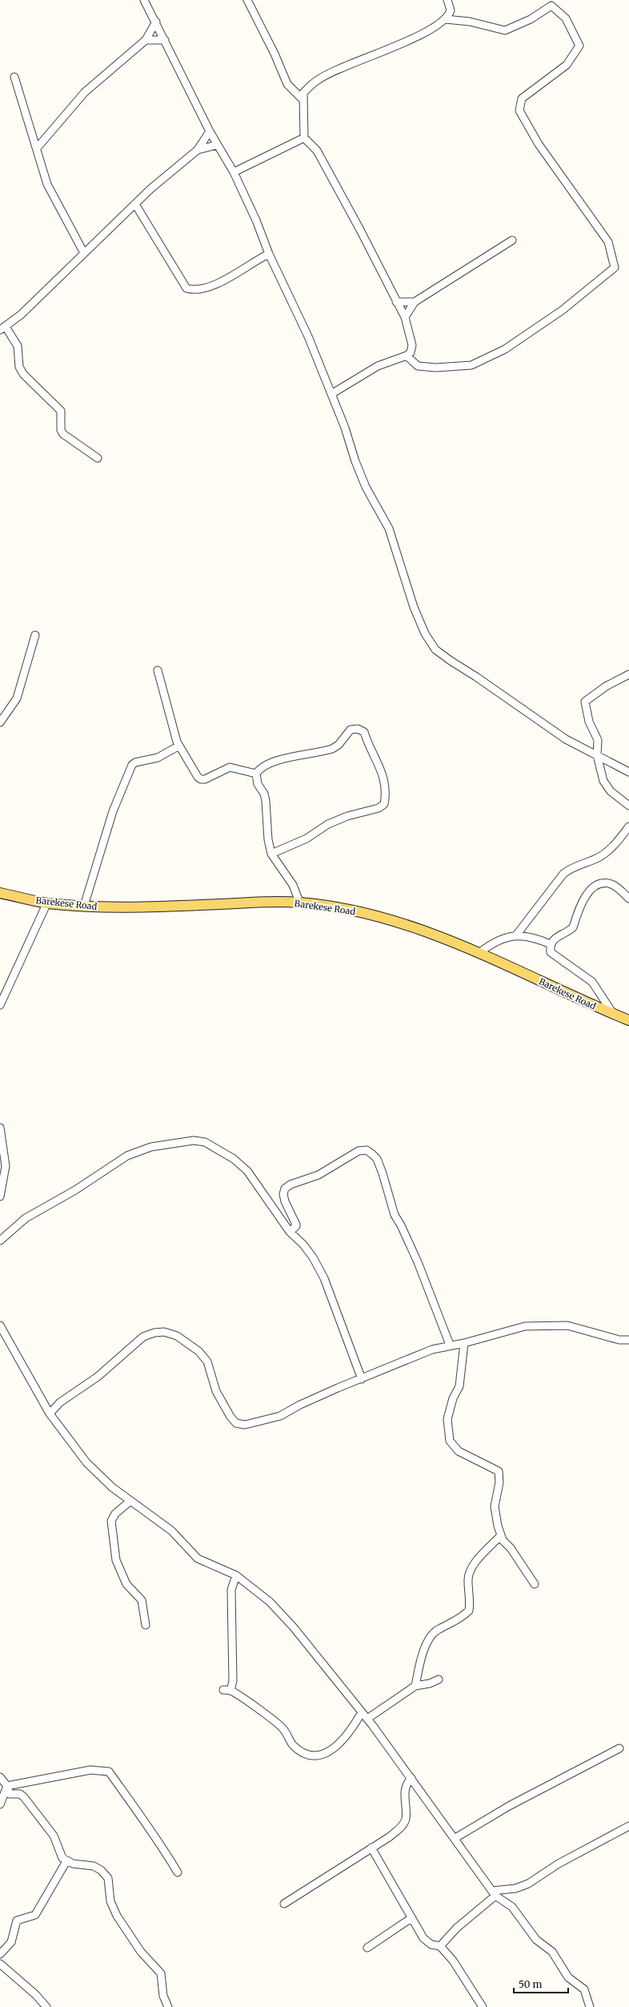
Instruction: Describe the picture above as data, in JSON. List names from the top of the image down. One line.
{"streets":{"main road":["Barekese Road"]},"scale_bar":"50 m"}
